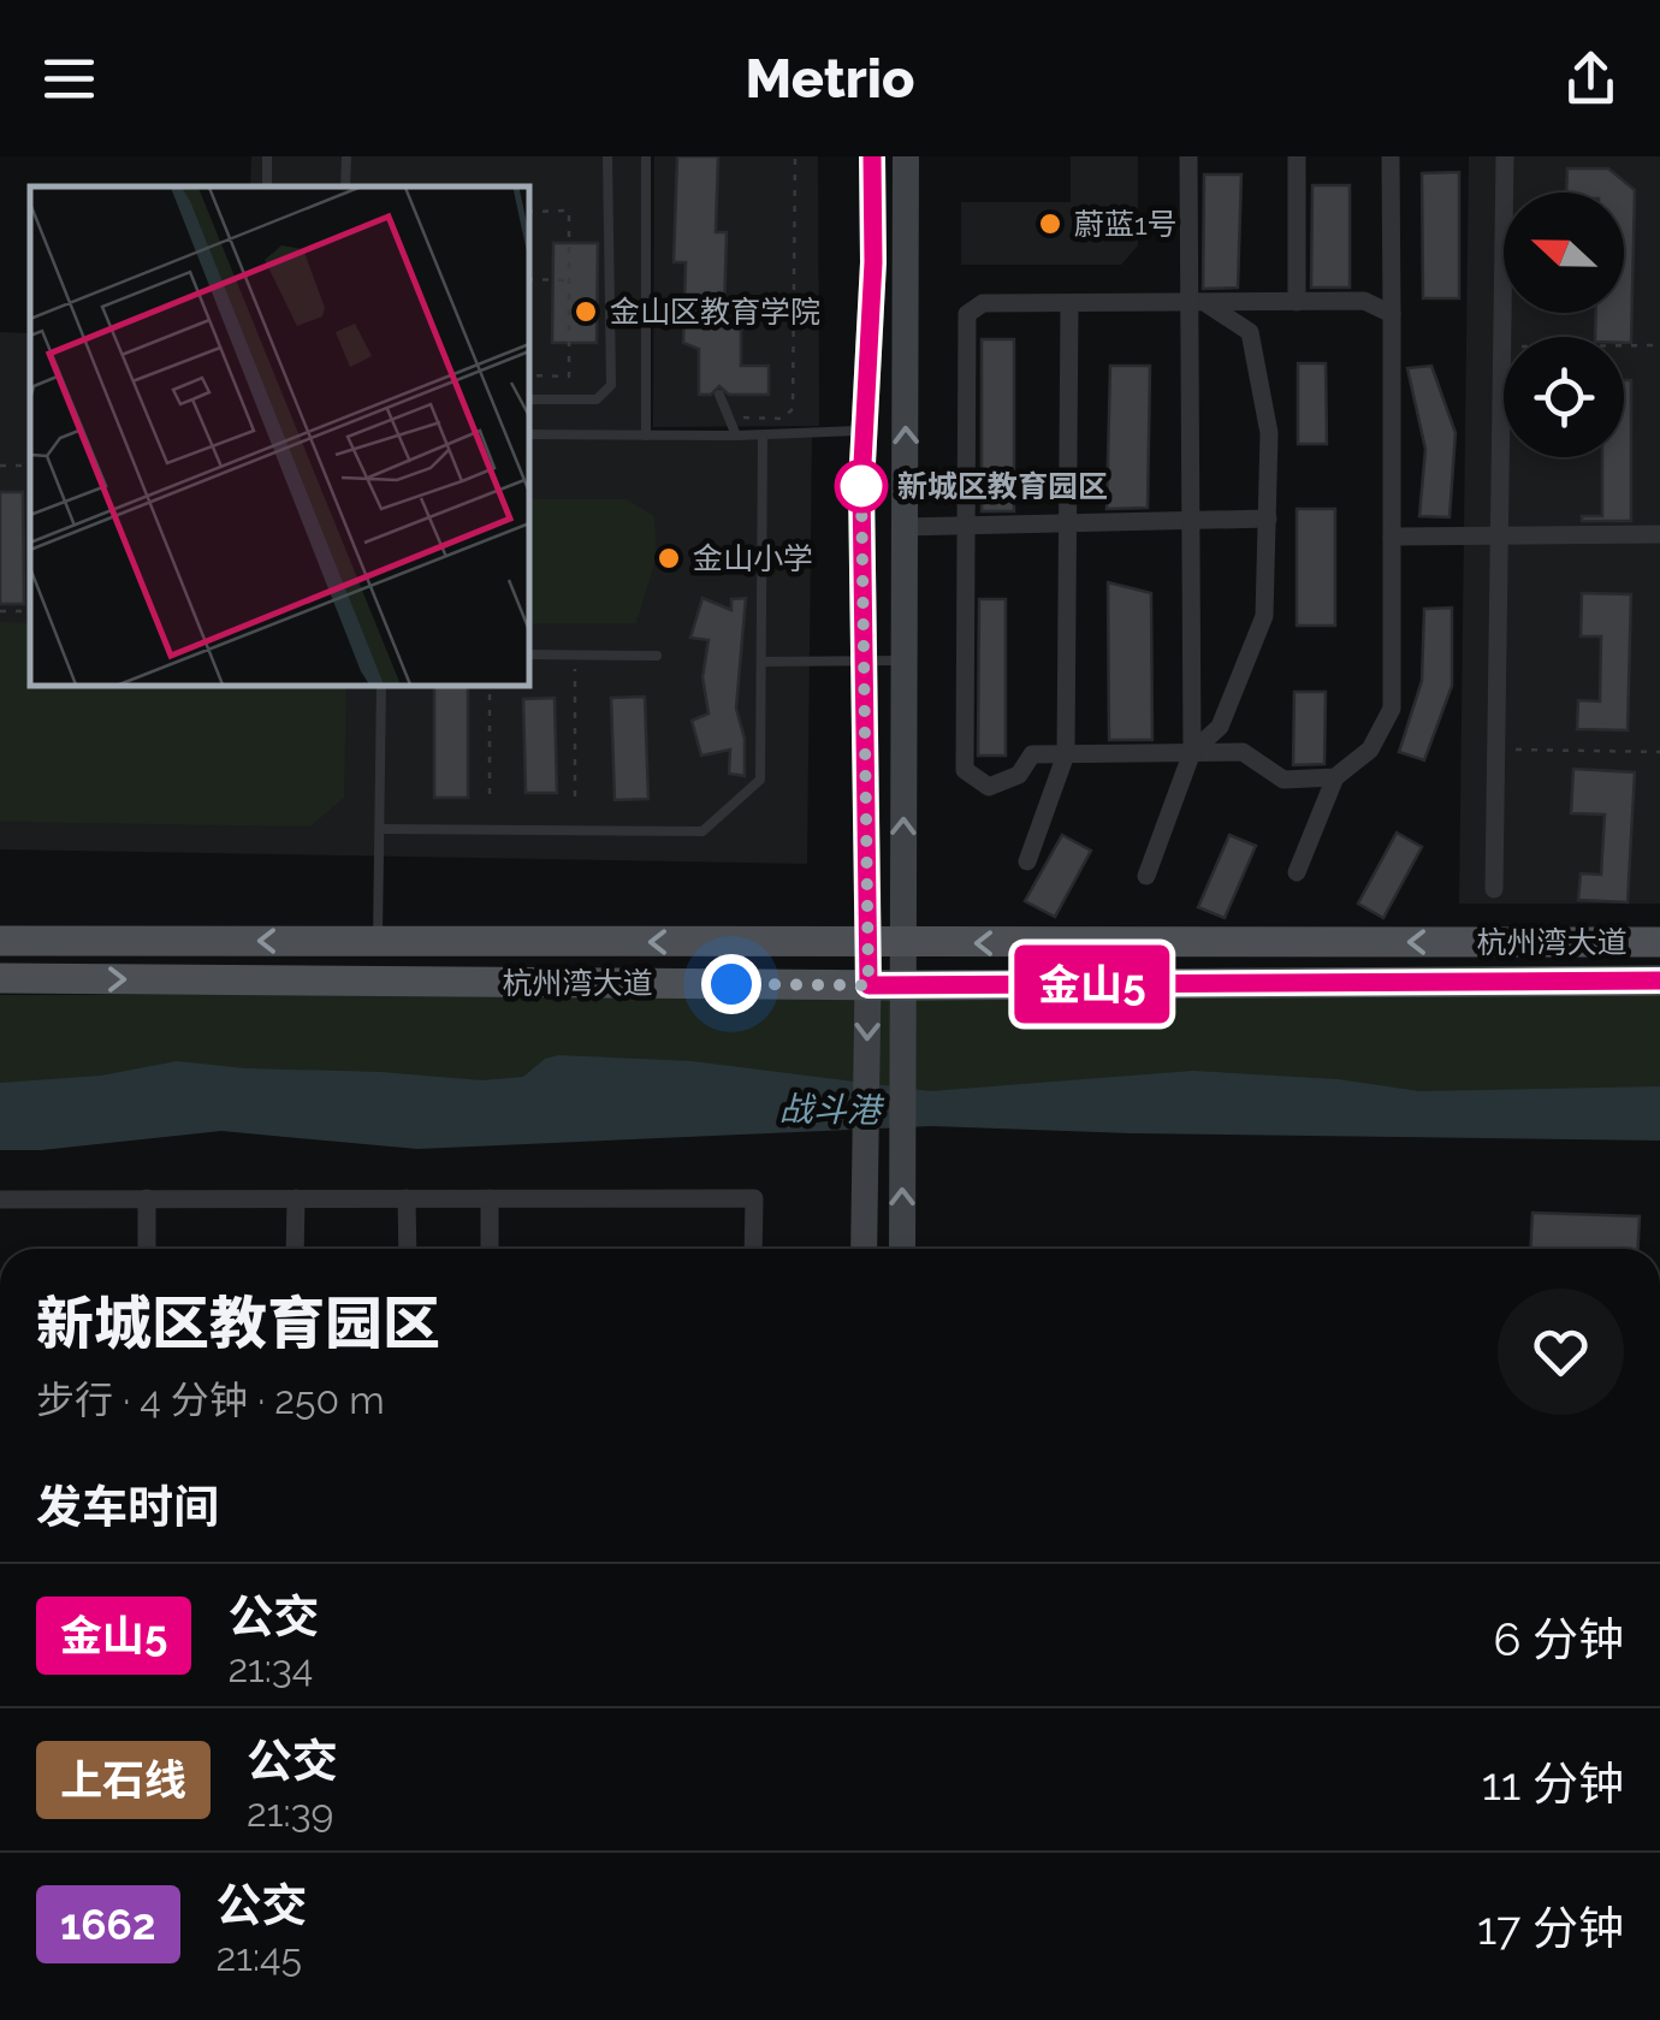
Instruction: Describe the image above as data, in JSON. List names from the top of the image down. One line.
{"streets":{"main road":["杭州湾大道"]},"water":["战斗港"],"places":["蔚蓝1号","金山区教育学院","新城区教育园区","金山小学"],"lines":["bus line 金山5"],"north":"left","page":{"header":"Metrio","on_map":"金山5","heading":[["新城区教育园区","步行 · 4 分钟 · 250 m"],"发车时间"],"list":[{"mark":"金山5","name":"公交","note":"21:34","value":"6 分钟"},{"mark":"上石线","name":"公交","note":"21:39","value":"11 分钟"},{"mark":"1662","name":"公交","note":"21:45","value":"17 分钟"}]}}
